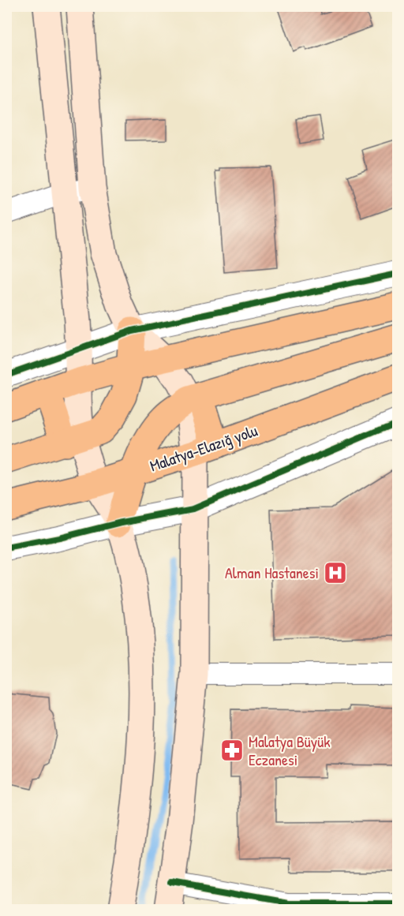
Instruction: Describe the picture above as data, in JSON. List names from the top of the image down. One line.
{"streets":{"highway":["Malatya-Elazığ yolu"]},"places":{"hospital":["Alman Hastanesi"],"pharmacy":["Malatya Büyük Eczanesi"]}}
